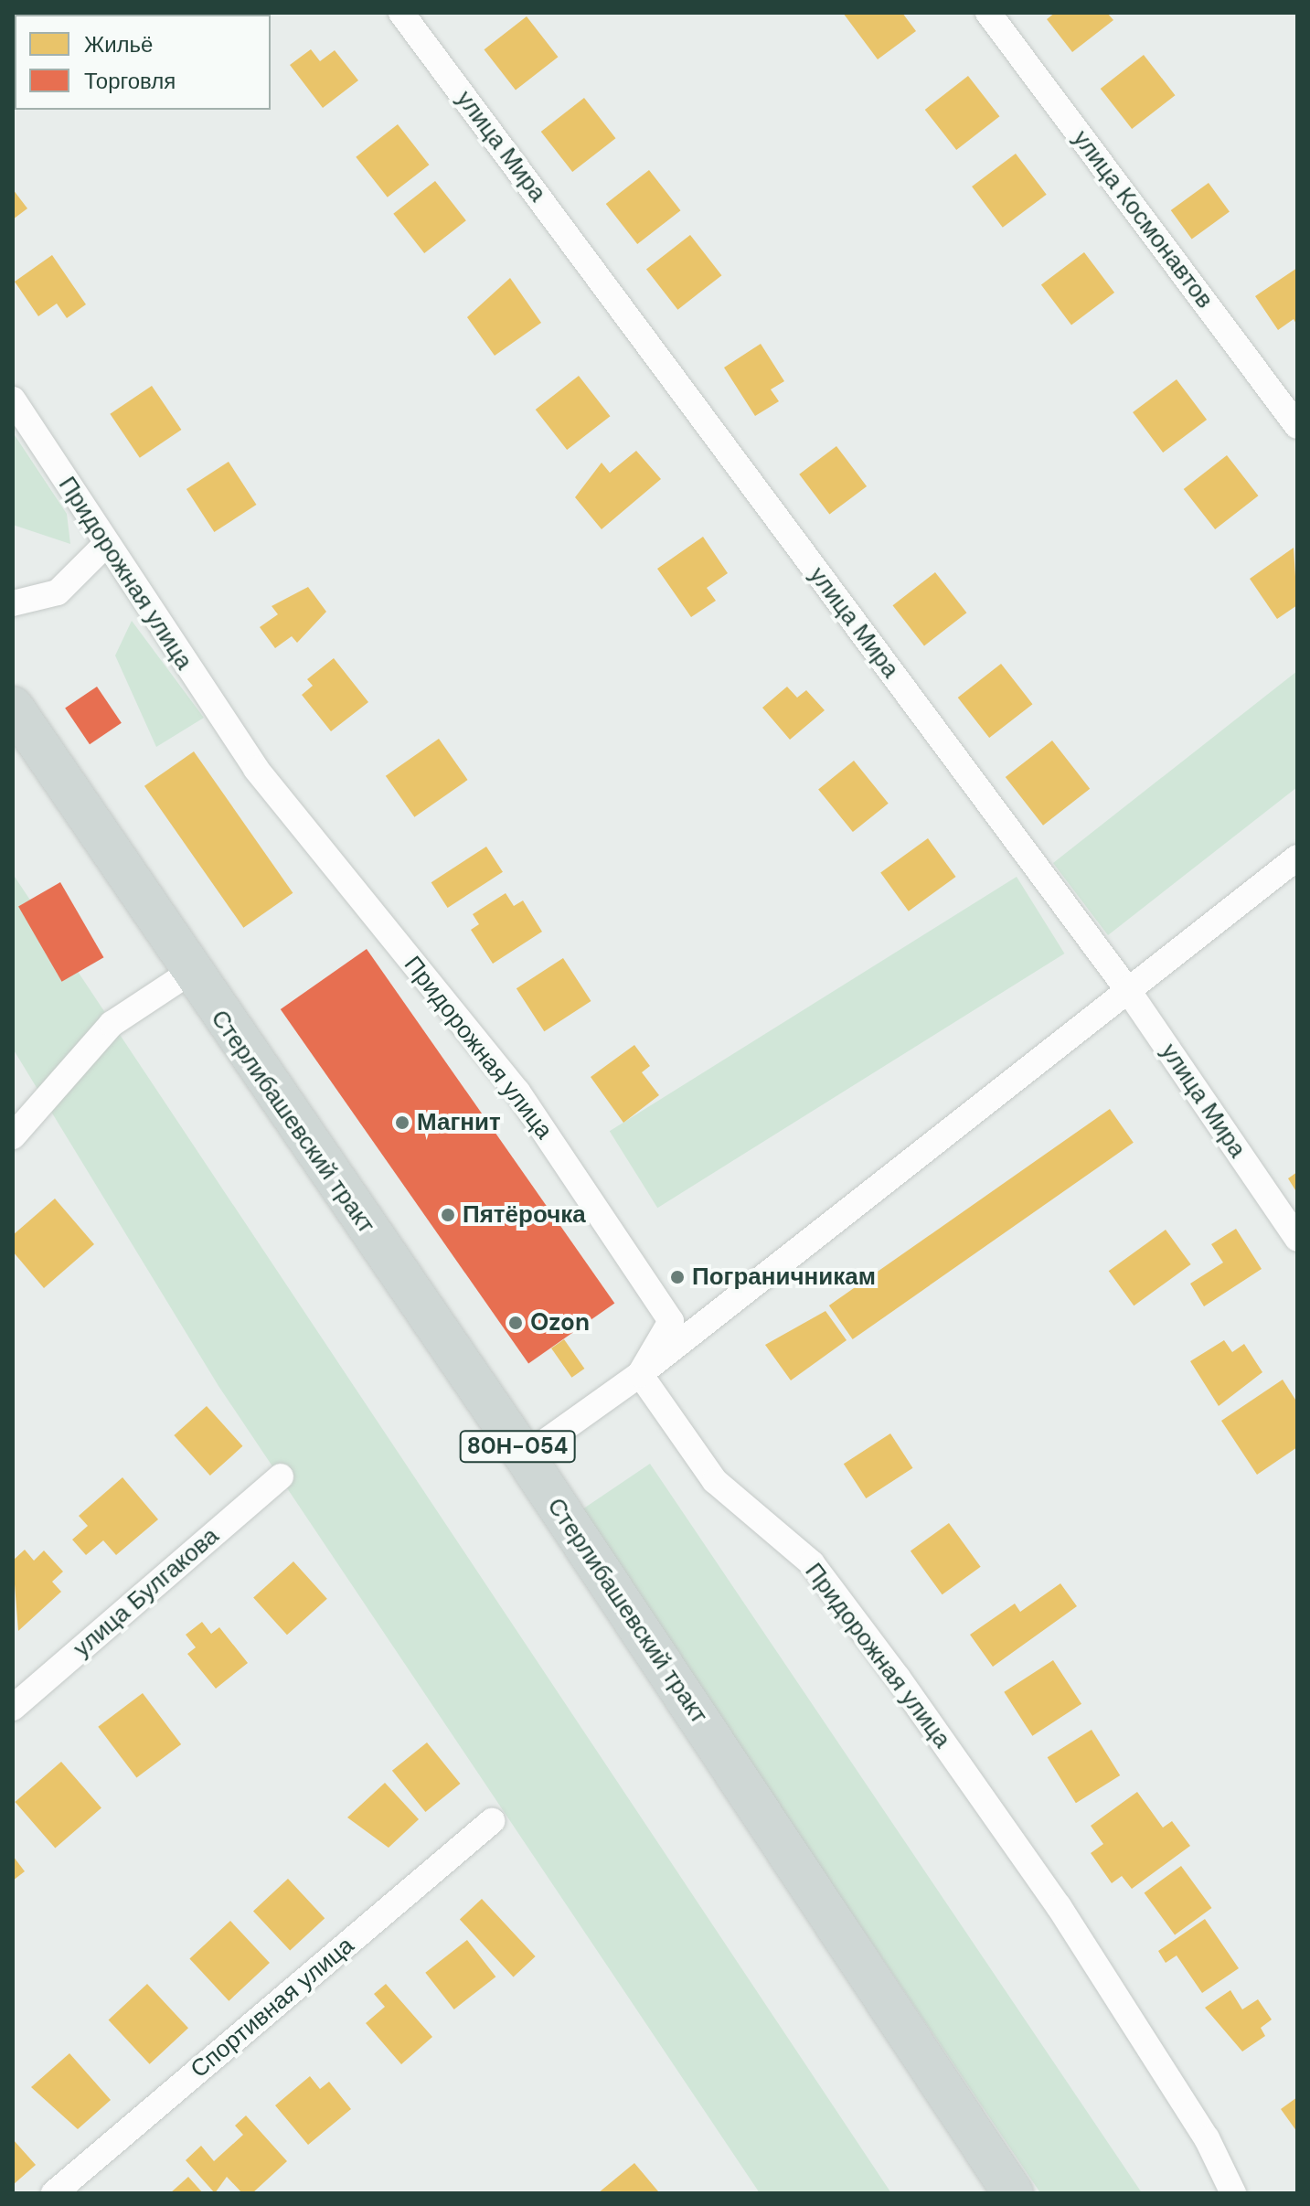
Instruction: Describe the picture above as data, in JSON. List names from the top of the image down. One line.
{"streets":{"main road":["Стерлибашевский тракт","80Н-054"],"street":["улица Мира","улица Космонавтов","Придорожная улица","улица Булгакова","Спортивная улица"]},"places":["Магнит","Пятёрочка","Пограничникам","Ozon"],"legend":["Жильё","Торговля"]}
